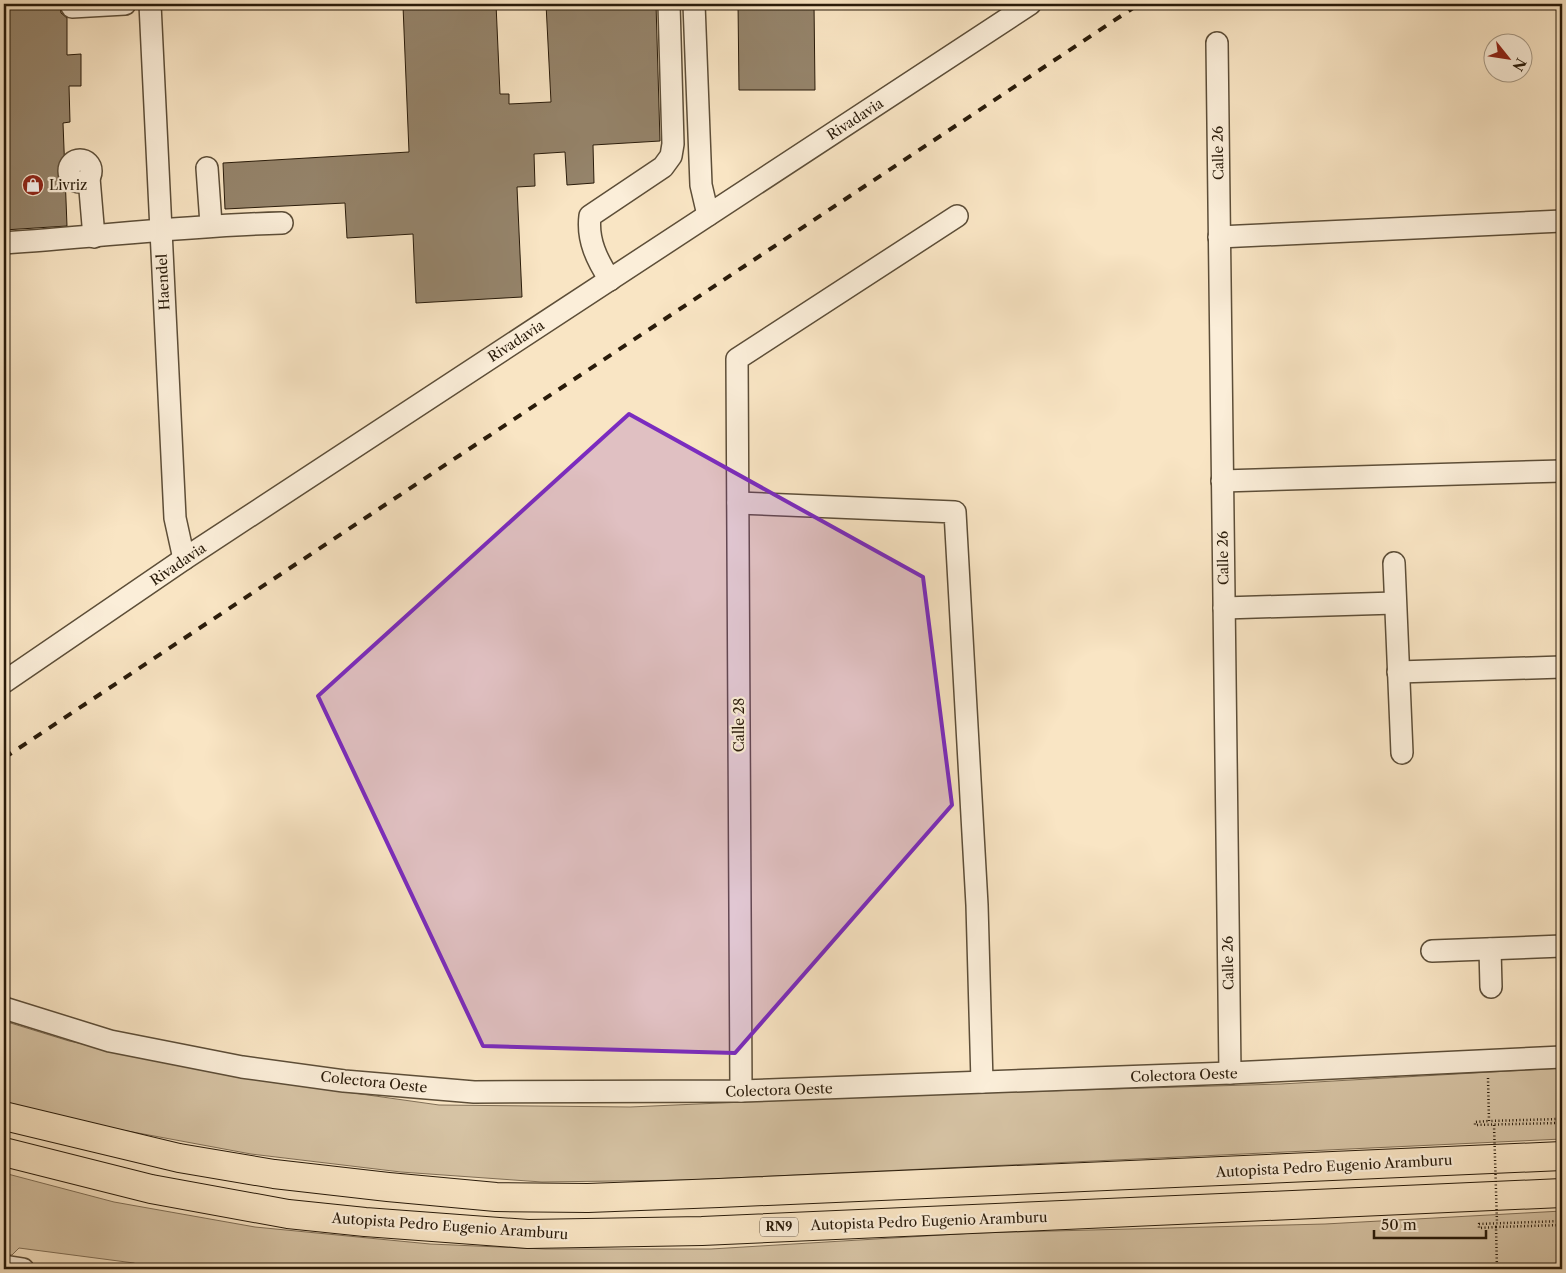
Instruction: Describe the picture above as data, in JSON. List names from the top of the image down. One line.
{"streets":{"highway":["Autopista Pedro Eugenio Aramburu","RN9"],"street":["Rivadavia","Calle 26","Haendel","Calle 28","Colectora Oeste"]},"crossings":[["Rivadavia","Haendel"],["Calle 26","Colectora Oeste"],["Calle 28","Colectora Oeste"]],"places":{"shop":["Livriz"]},"scale_bar":"50 m","north":"bottom right"}
